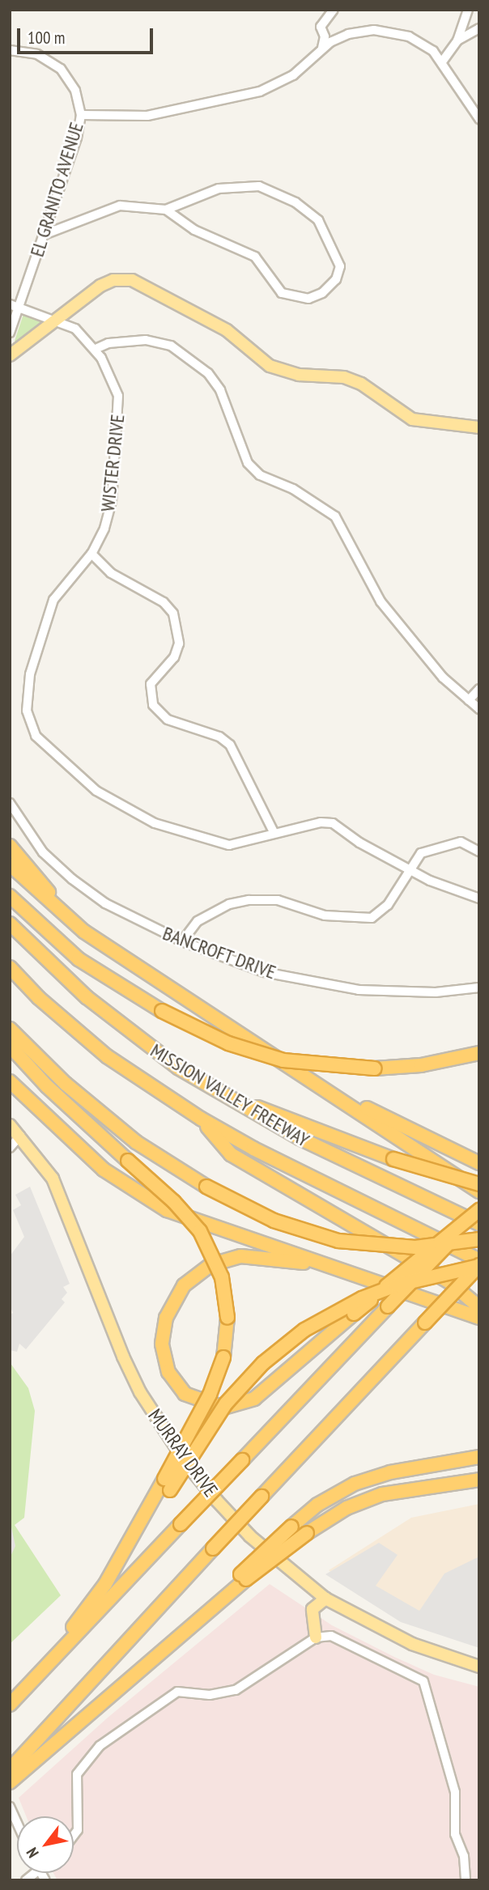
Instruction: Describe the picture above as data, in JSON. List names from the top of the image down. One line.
{"streets":{"highway":["MISSION VALLEY FREEWAY"],"main road":["MURRAY DRIVE"],"street":["EL GRANITO AVENUE","WISTER DRIVE","BANCROFT DRIVE"]},"crossings":[["EL GRANITO AVENUE","WISTER DRIVE"]],"scale_bar":"100 m","north":"bottom left"}
